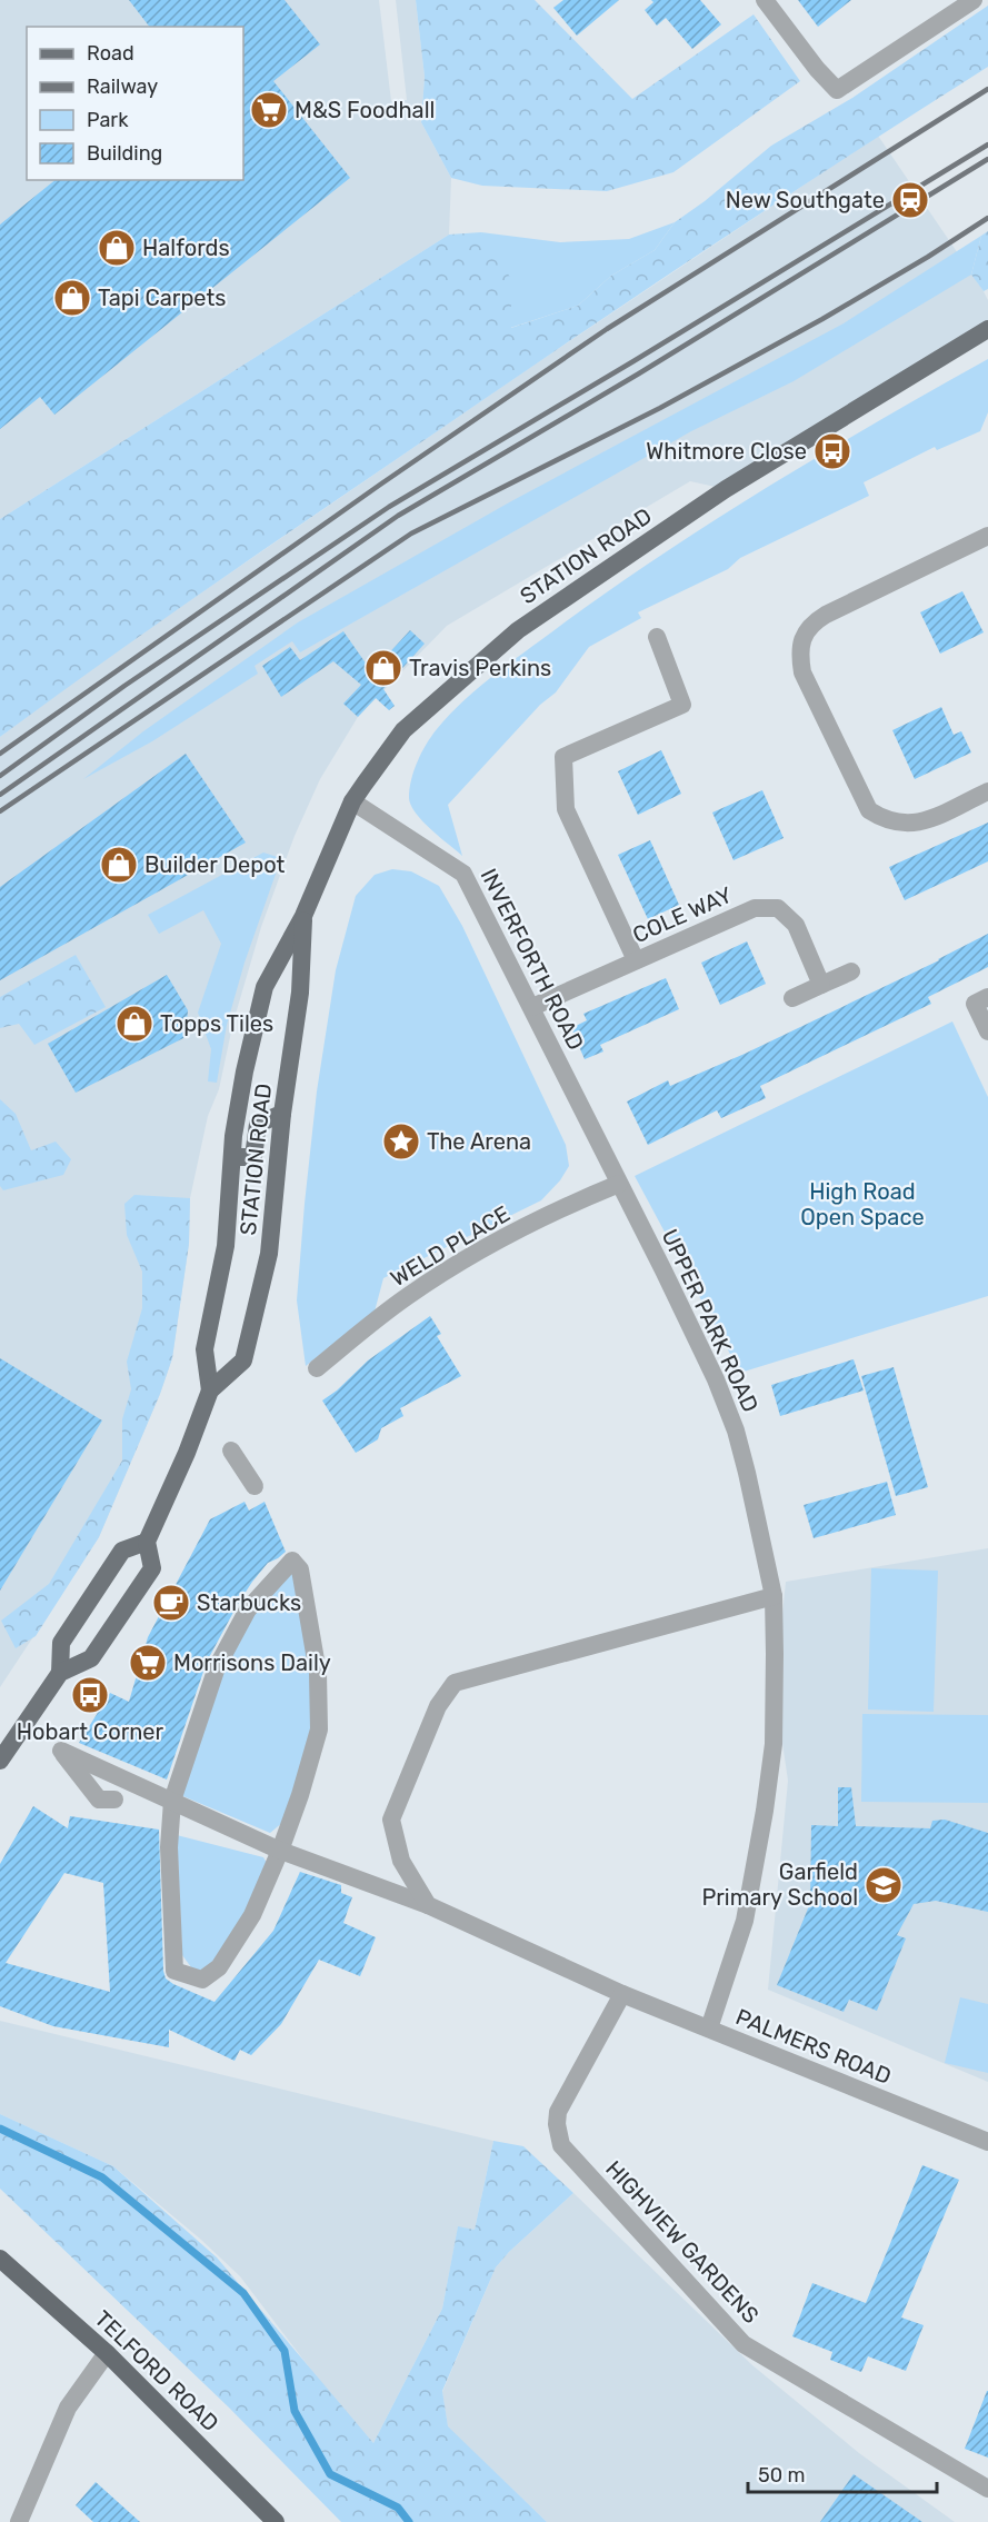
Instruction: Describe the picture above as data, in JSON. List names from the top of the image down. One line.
{"streets":{"highway":["TELFORD ROAD"],"main road":["STATION ROAD"],"street":["COLE WAY","INVERFORTH ROAD","WELD PLACE","UPPER PARK ROAD","PALMERS ROAD","HIGHVIEW GARDENS"]},"crossings":[["STATION ROAD","INVERFORTH ROAD"],["COLE WAY","INVERFORTH ROAD"],["INVERFORTH ROAD","WELD PLACE"],["INVERFORTH ROAD","UPPER PARK ROAD"],["WELD PLACE","UPPER PARK ROAD"],["UPPER PARK ROAD","PALMERS ROAD"],["PALMERS ROAD","HIGHVIEW GARDENS"]],"parks":["High Road Open Space"],"places":{"supermarket":["M&S Foodhall","Morrisons Daily"],"station":["New Southgate"],"shop":["Halfords","Tapi Carpets","Travis Perkins","Builder Depot","Topps Tiles"],"bus stop":["Whitmore Close","Hobart Corner"],"place":["The Arena"],"cafe":["Starbucks"],"school or university":["Garfield Primary School"]},"legend":["Road","Railway","Park","Building"],"scale_bar":"50 m"}
